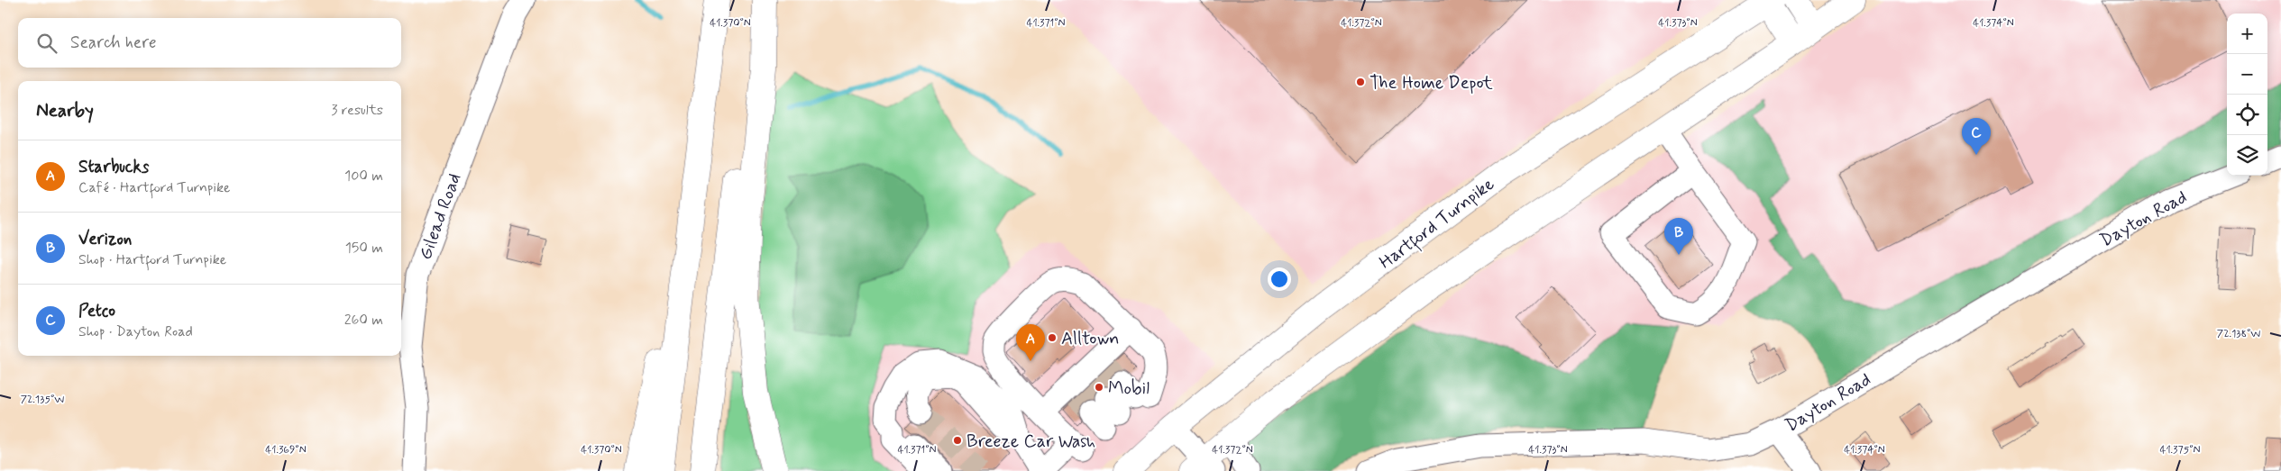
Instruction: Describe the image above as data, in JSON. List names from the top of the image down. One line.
{"streets":{"highway":["Hartford Turnpike"],"street":["Gilead Road","Dayton Road"]},"places":["The Home Depot","Alltown","Mobil","Breeze Car Wash"],"page":{"map_buttons":["+","−"],"search":"Search here","heading":["Nearby","3 results"],"pins":["C","B","A"],"list":[{"mark":"A","name":"Starbucks","note":"Café · Hartford Turnpike","value":"100 m"},{"mark":"B","name":"Verizon","note":"Shop · Hartford Turnpike","value":"150 m"},{"mark":"C","name":"Petco","note":"Shop · Dayton Road","value":"260 m"}]},"coordinates":["41.370°N","41.371°N","41.372°N","41.373°N","41.374°N","72.138°W","72.135°W","41.369°N","41.375°N"]}
